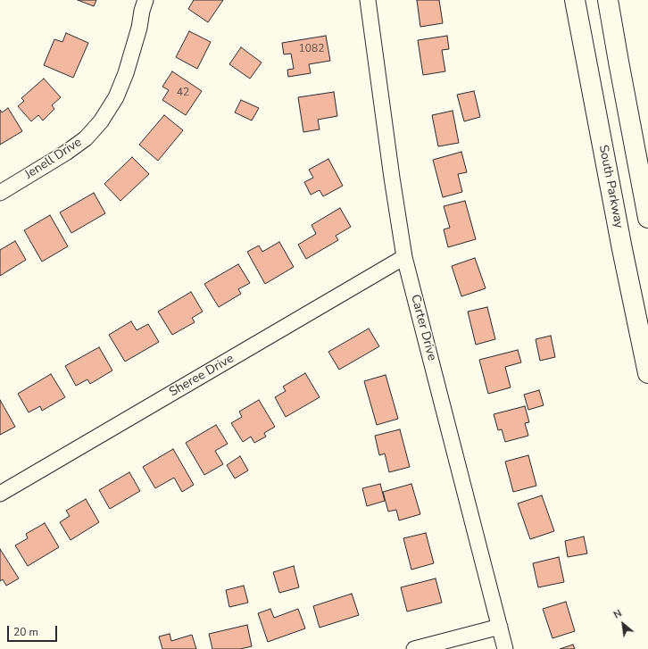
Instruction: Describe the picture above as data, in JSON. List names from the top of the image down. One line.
{"streets":{"main road":["South Parkway"],"street":["Jenell Drive","Carter Drive","Sheree Drive"]},"crossings":[["Carter Drive","Sheree Drive"]],"house_numbers":["1082","42"],"scale_bar":"20 m","north":"top left"}
